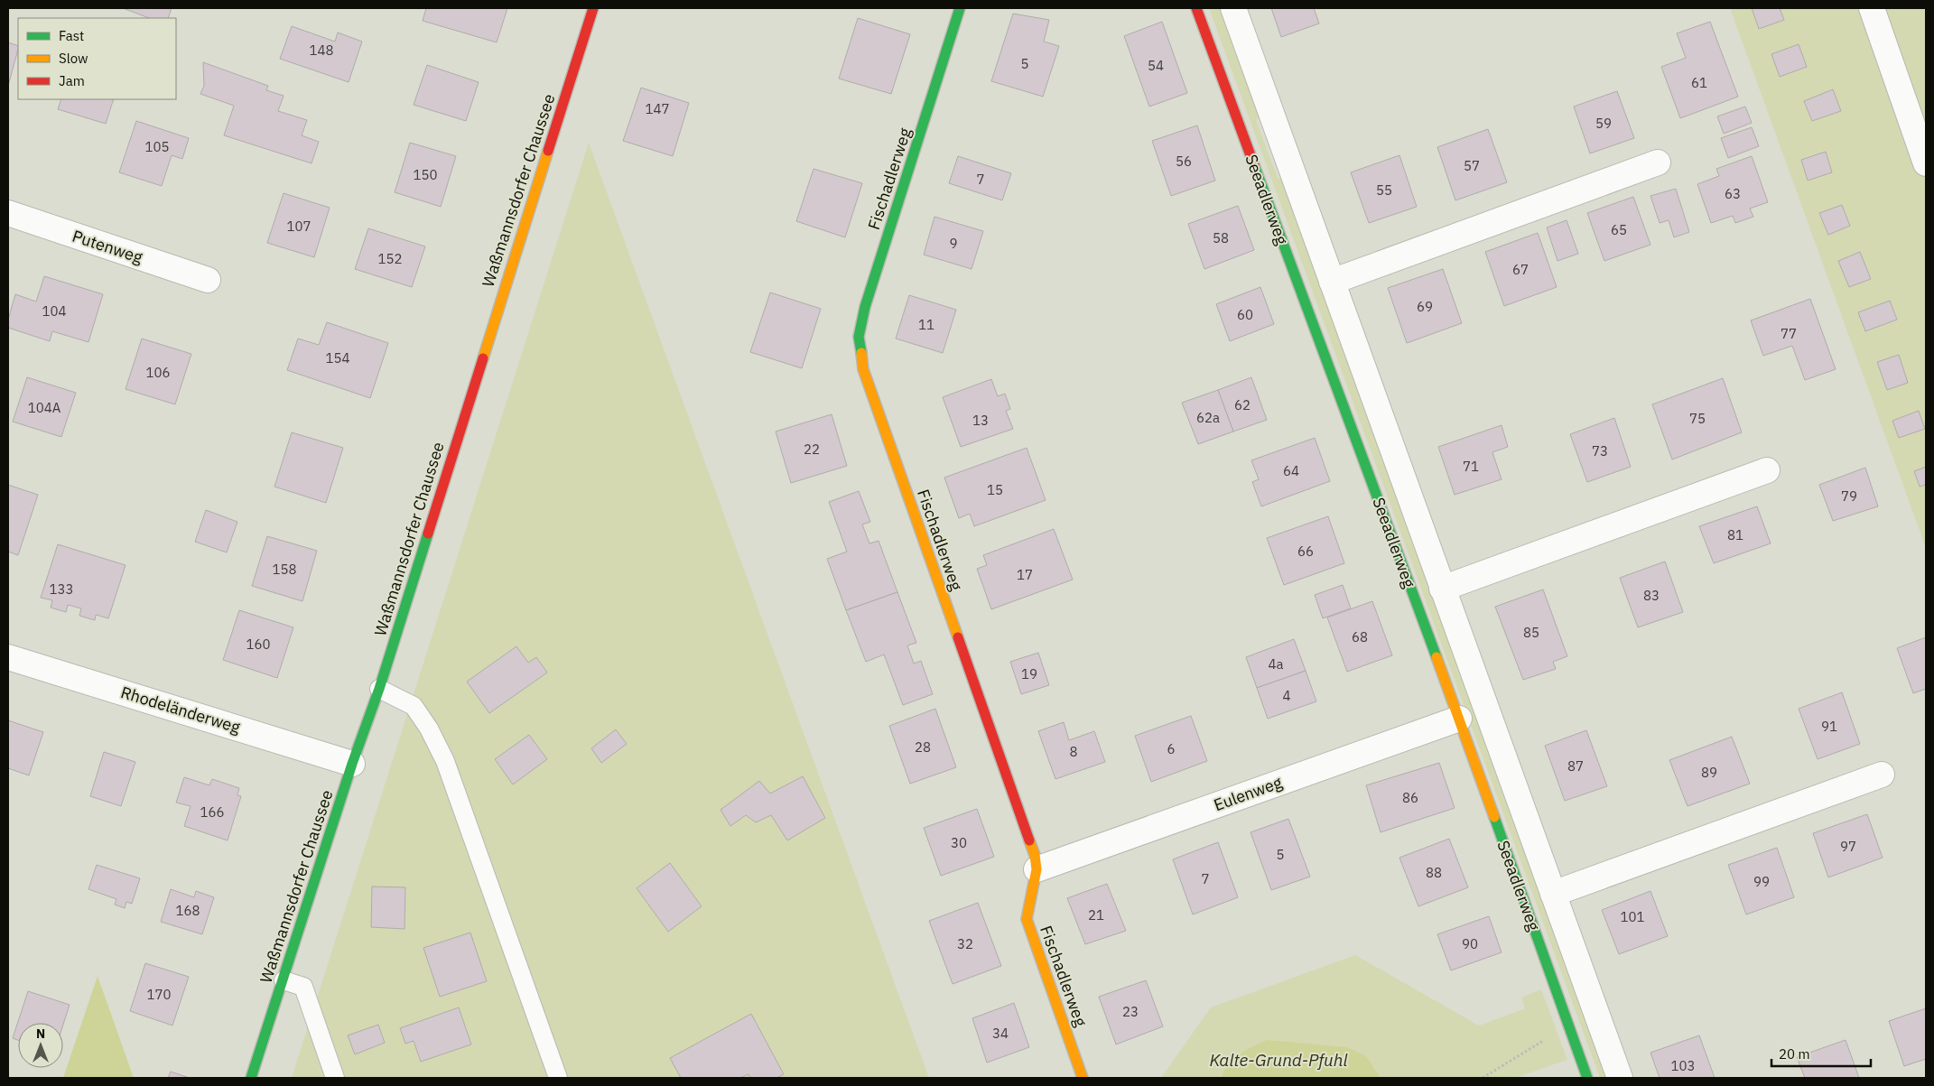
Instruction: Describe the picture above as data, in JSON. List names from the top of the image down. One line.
{"streets":{"street":["Fischadlerweg","Waßmannsdorfer Chaussee","Seeadlerweg","Putenweg","Rhodeländerweg","Eulenweg"]},"crossings":[["Fischadlerweg","Eulenweg"],["Waßmannsdorfer Chaussee","Rhodeländerweg"],["Seeadlerweg","Eulenweg"]],"water":["Kalte-Grund-Pfuhl"],"house_numbers":["148","5","54","61","147","59","105","56","57","150","7","55","63","107","65","58","9","152","67","69","104","60","11","77","154","106","62","104A","62a","75","13","22","73","71","64","15","79","81","66","158","17","133","83","85","68","160","4a","19","4","91","28","6","8","87","89","86","166","30","97","5","88","7","99","168","21","101","32","90","170","23","34","103"],"legend":["Fast","Slow","Jam"],"scale_bar":"20 m","north":"top"}
